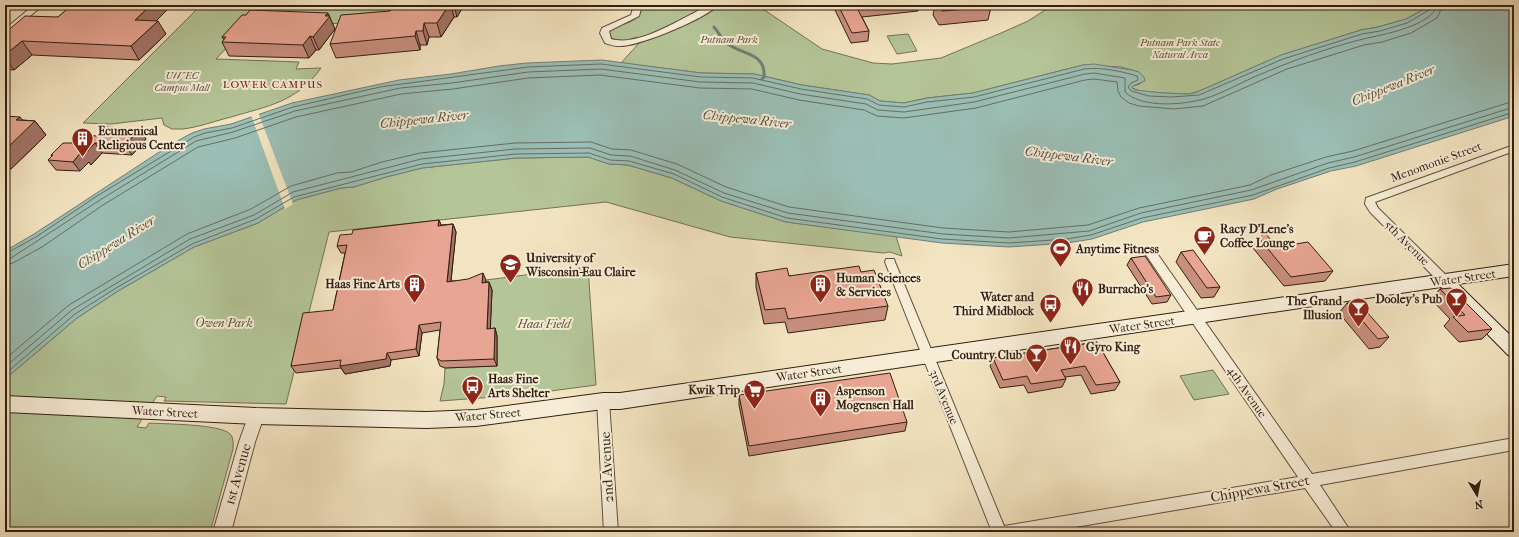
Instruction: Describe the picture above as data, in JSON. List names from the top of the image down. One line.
{"streets":{"main road":["5th Avenue","Water Street"],"street":["Menomonie Street","4th Avenue","3rd Avenue","2nd Avenue","1st Avenue","Chippewa Street"]},"crossings":[["Menomonie Street","5th Avenue"],["5th Avenue","Water Street"],["Water Street","4th Avenue"],["Water Street","3rd Avenue"],["Water Street","2nd Avenue"],["Water Street","1st Avenue"],["4th Avenue","Chippewa Street"]],"districts":["LOWER CAMPUS"],"water":["Chippewa River"],"parks":["Putnam Park","Putnam Park State Natural Area","UWEC Campus Mall","Owen Park","Haas Field"],"places":{"building":["Ecumenical Religious Center","Haas Fine Arts","Human Sciences & Services","Aspenson Mogensen Hall"],"cafe":["Racy D'Lene's Coffee Lounge"],"sports":["Anytime Fitness"],"school or university":["University of Wisconsin-Eau Claire"],"restaurant":["Burracho's","Gyro King"],"bar":["Dooley's Pub","The Grand Illusion","Country Club"],"bus stop":["Water and Third Midblock","Haas Fine Arts Shelter"],"supermarket":["Kwik Trip"]},"north":"bottom"}
